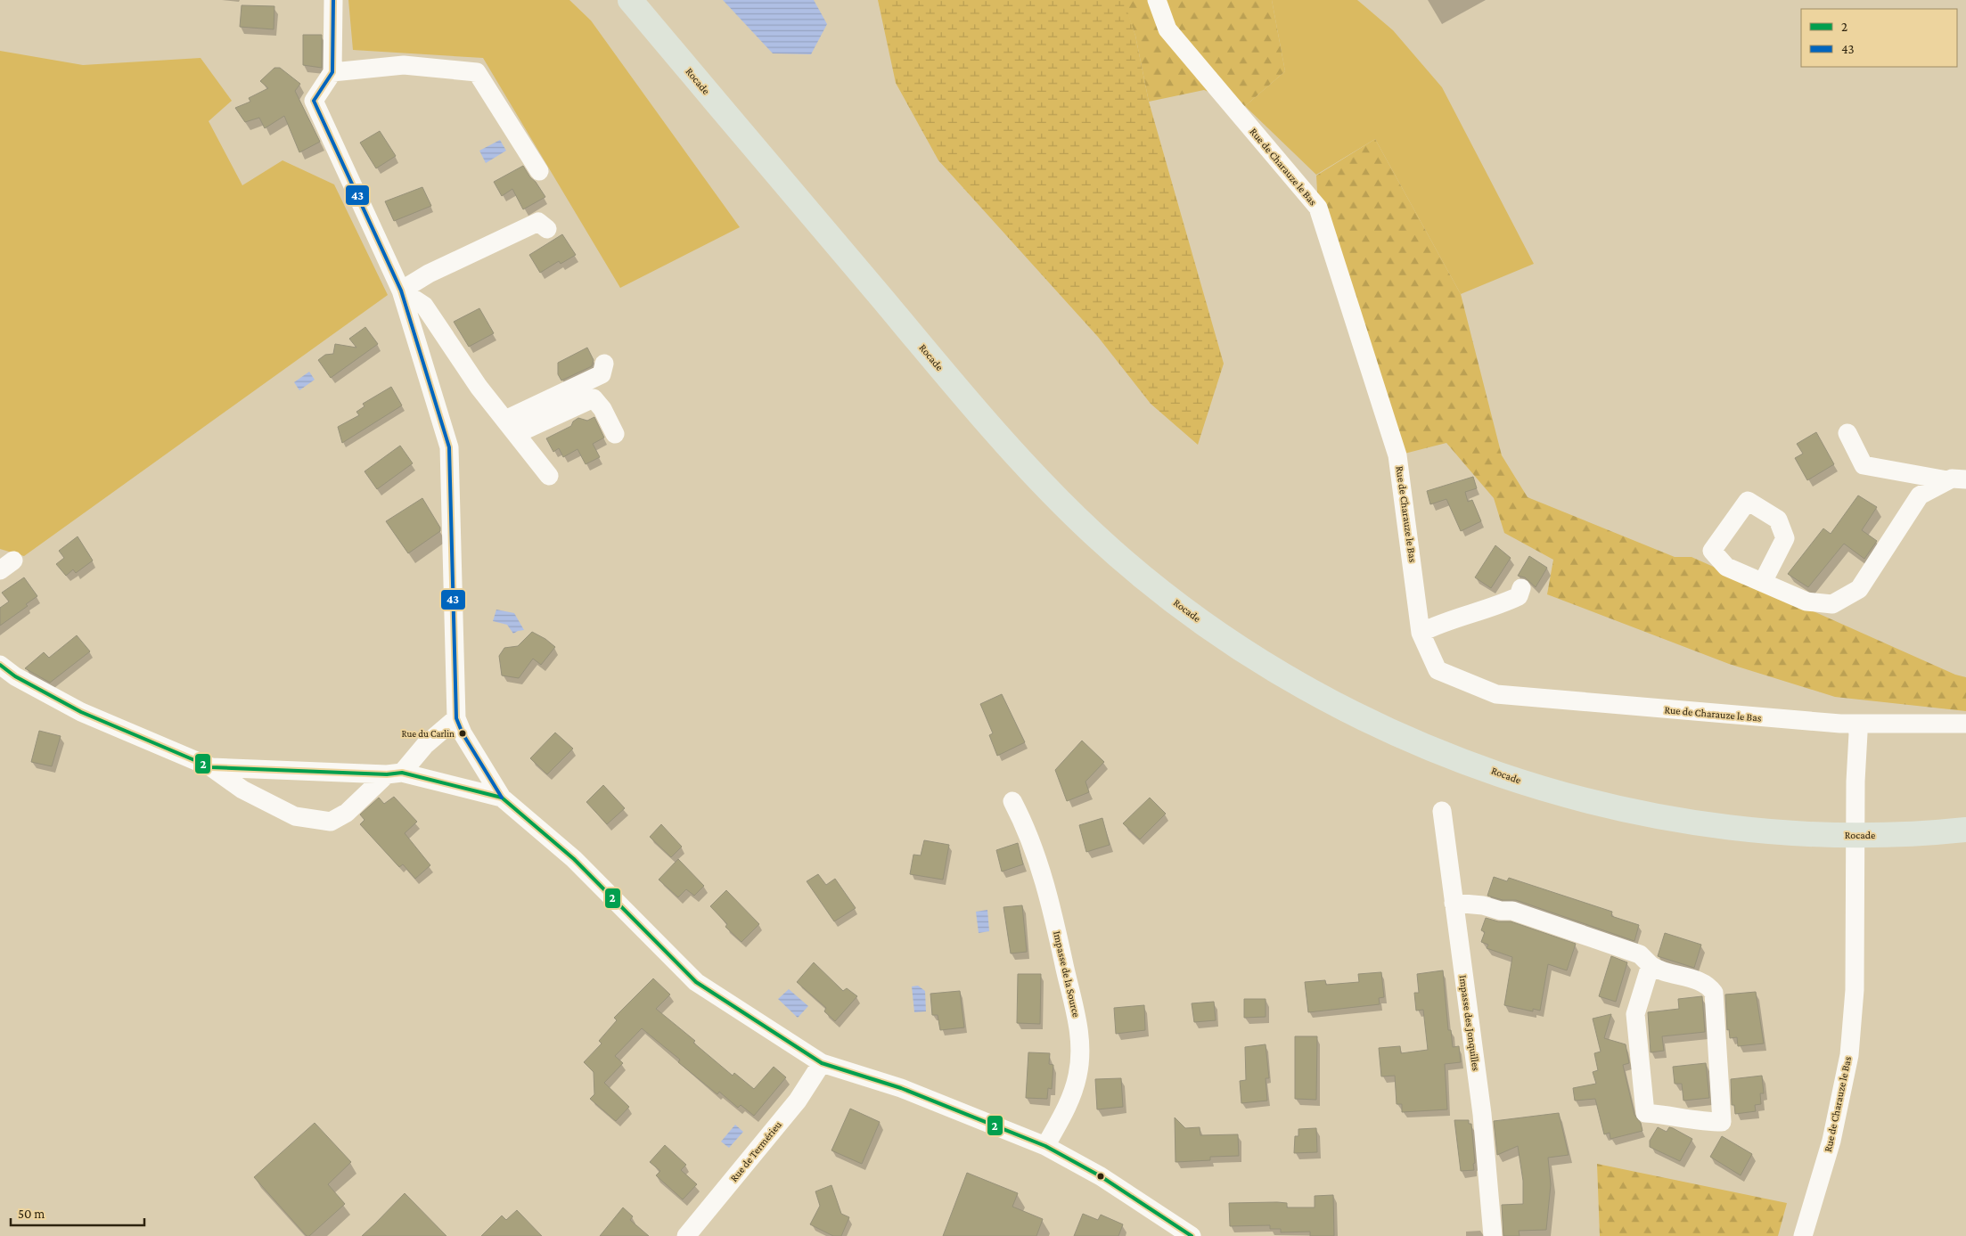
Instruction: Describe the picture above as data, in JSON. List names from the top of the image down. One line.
{"streets":{"main road":["Rocade"],"street":["Rue de Charauze le Bas","Impasse de la Source","Impasse des Jonquilles","Rue de Termérieu"]},"places":["Rue du Carlin"],"lines":["transit line 43","transit line 2"],"legend":["2","43"],"scale_bar":"50 m"}
